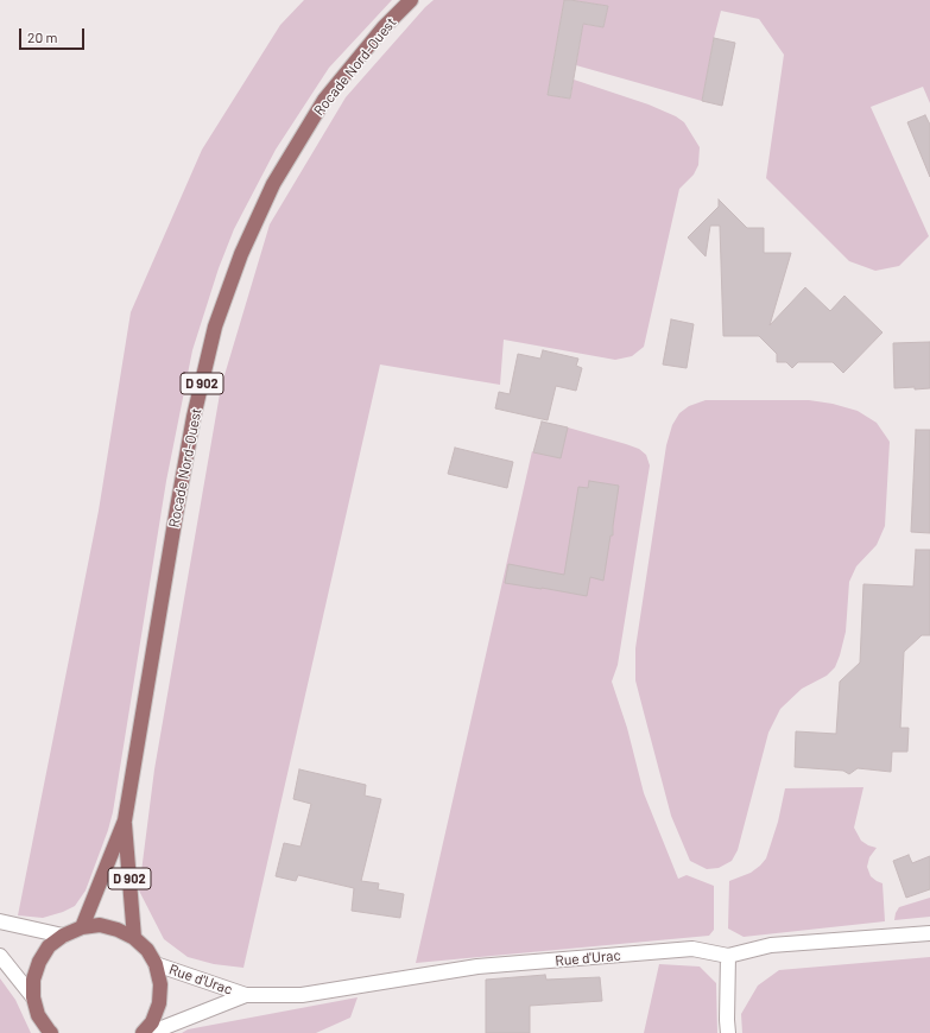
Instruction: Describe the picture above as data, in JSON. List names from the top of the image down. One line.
{"streets":{"main road":["Rocade Nord-Ouest","D 902"],"street":["Rue d'Urac"]},"scale_bar":"20 m"}
